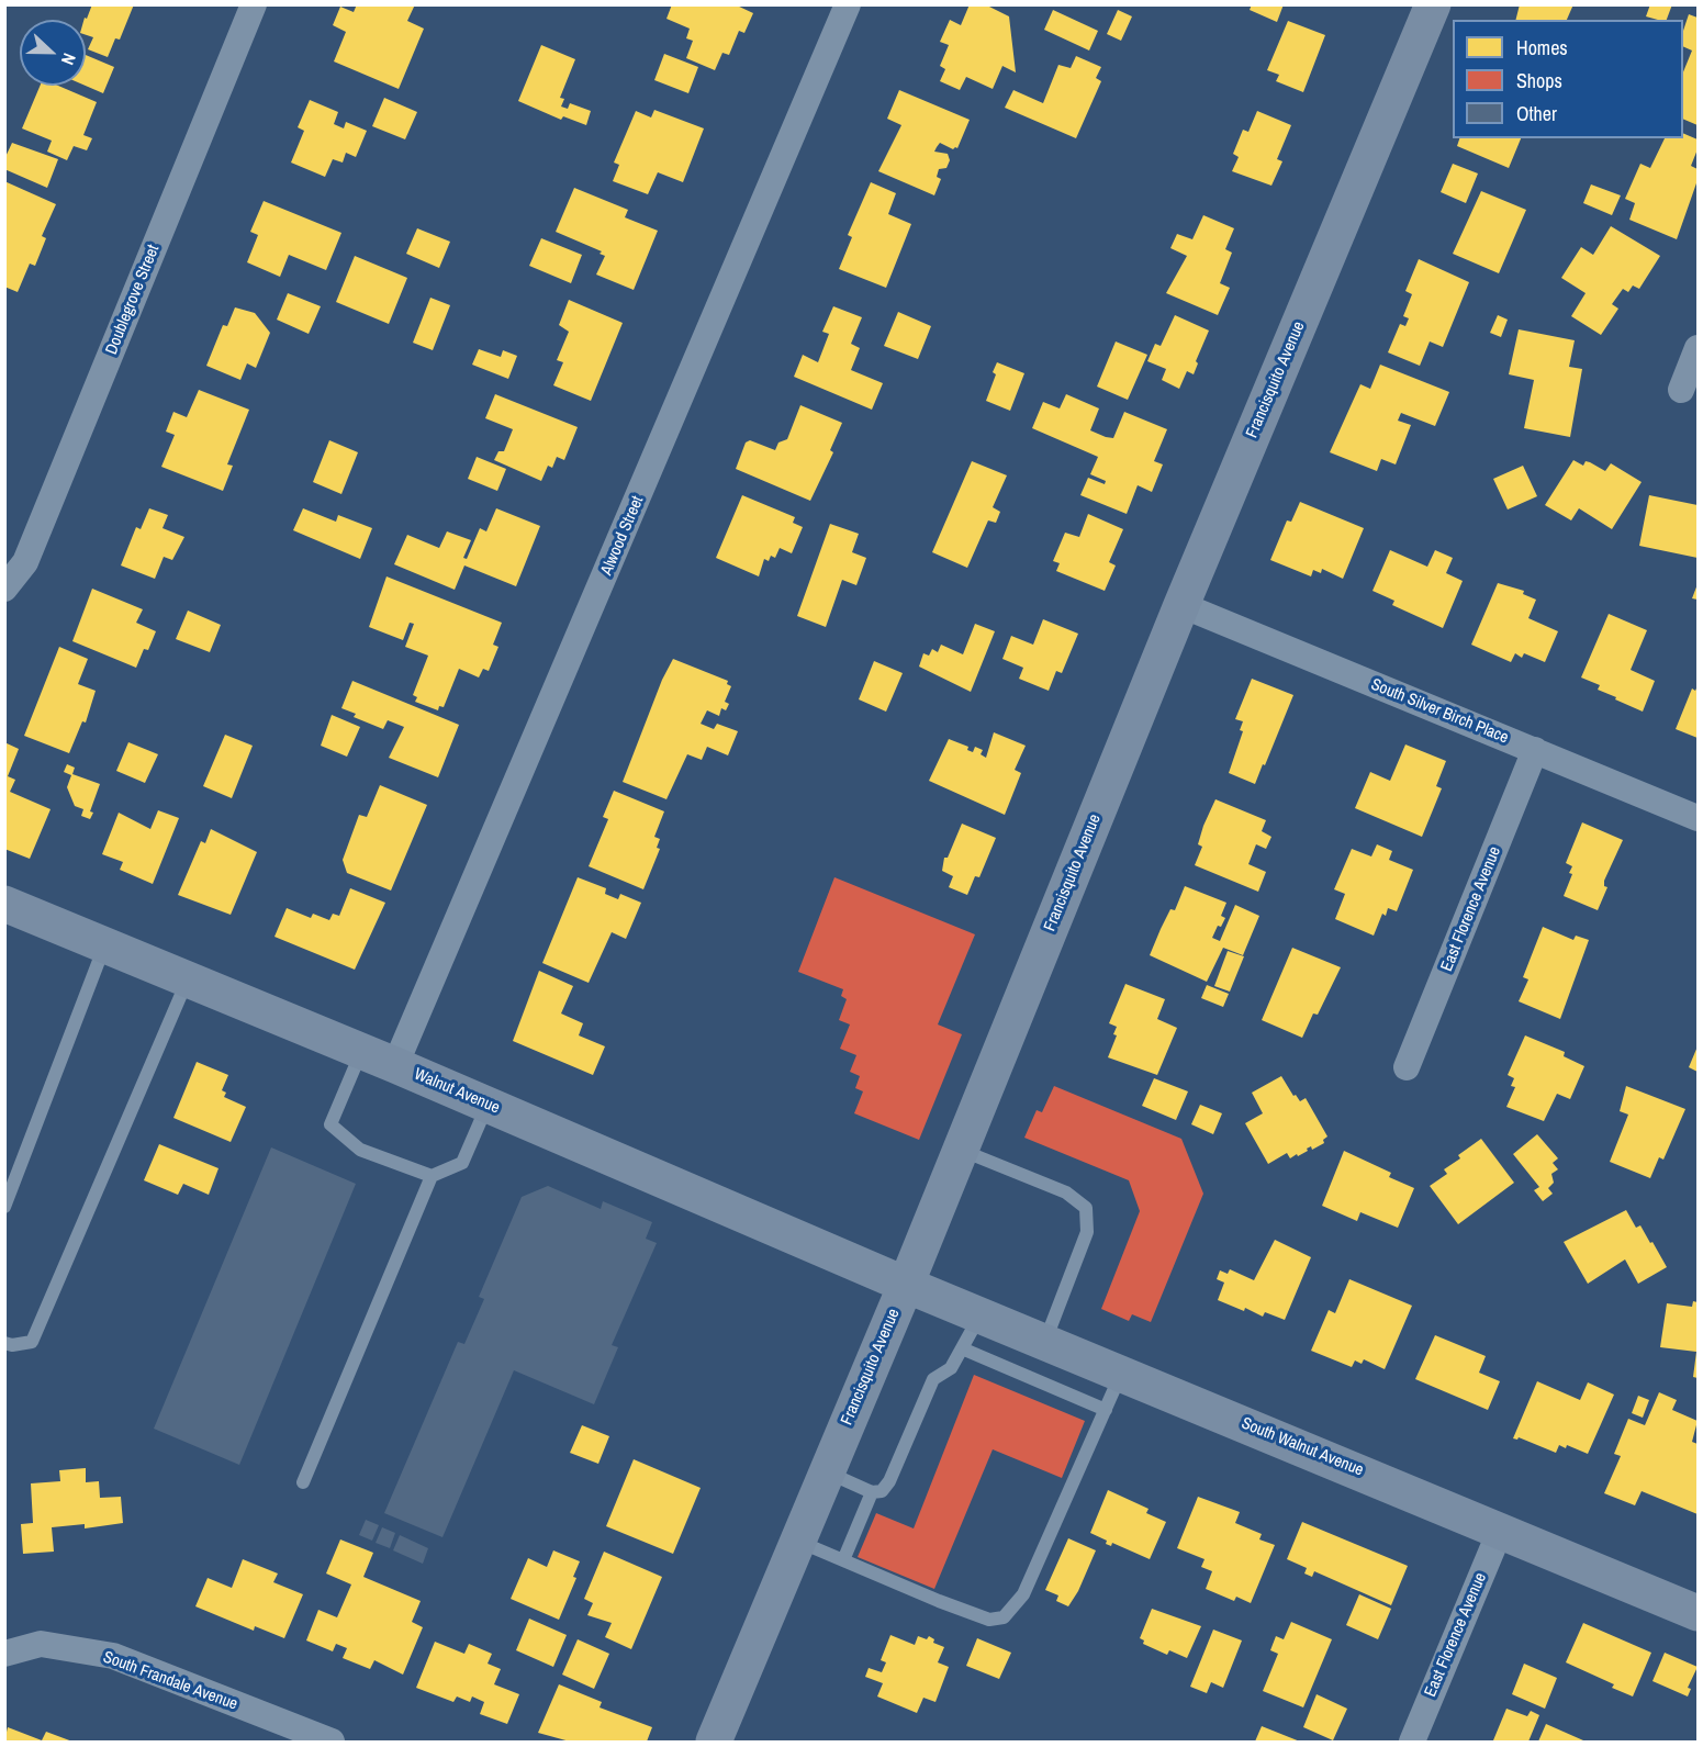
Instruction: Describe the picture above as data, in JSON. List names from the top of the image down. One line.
{"streets":{"street":["Doublegrove Street","Francisquito Avenue","Alwood Street","South Silver Birch Place","East Florence Avenue","Walnut Avenue","South Walnut Avenue","South Frandale Avenue"]},"crossings":[["Francisquito Avenue","South Silver Birch Place"],["Francisquito Avenue","Walnut Avenue"],["Francisquito Avenue","South Walnut Avenue"],["Alwood Street","Walnut Avenue"],["South Silver Birch Place","East Florence Avenue"],["East Florence Avenue","South Walnut Avenue"],["Walnut Avenue","South Walnut Avenue"]],"legend":["Homes","Shops","Other"],"north":"right"}
